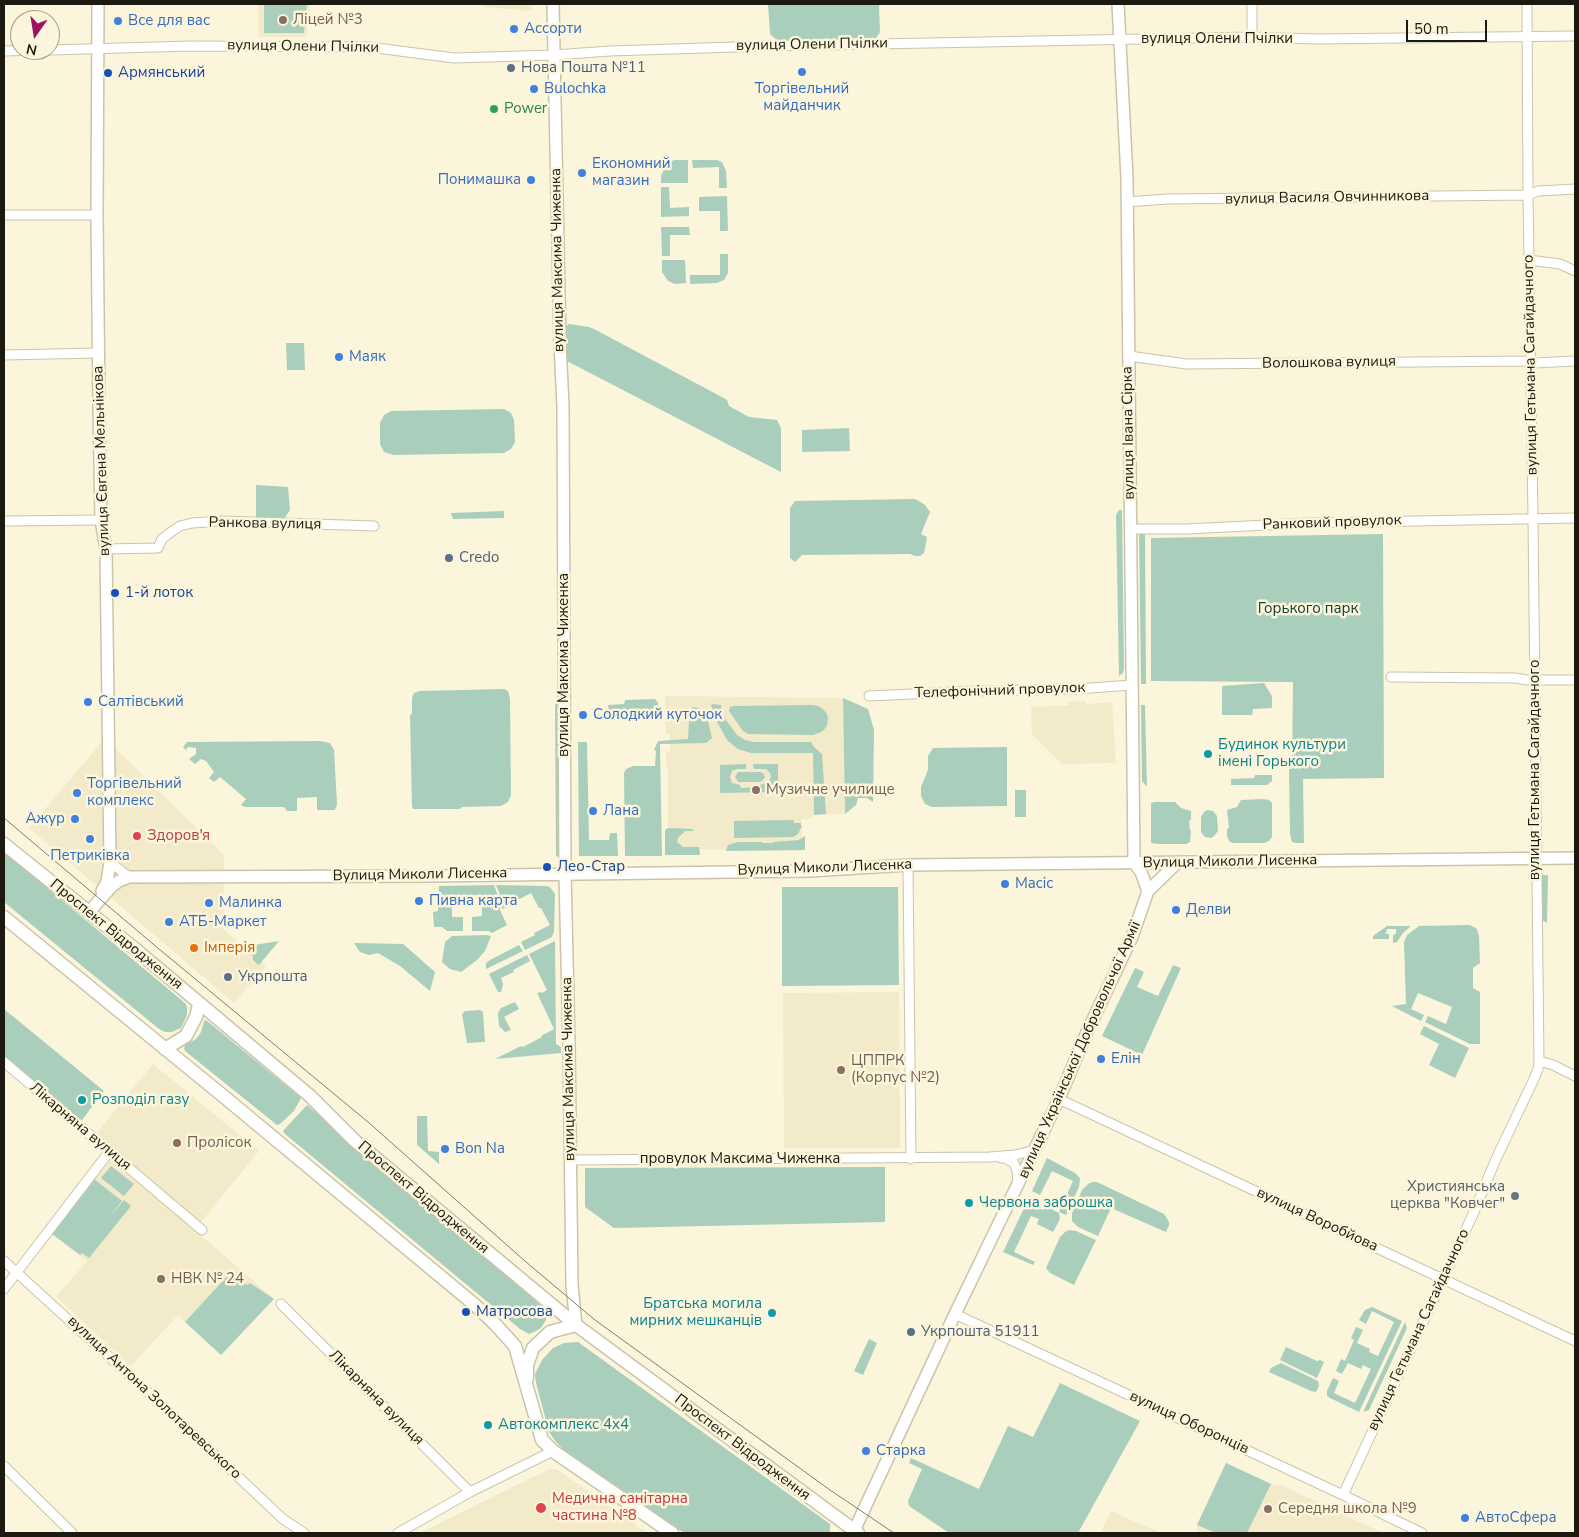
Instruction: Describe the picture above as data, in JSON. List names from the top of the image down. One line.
{"streets":{"main road":["Проспект Відродження"],"street":["вулиця Олени Пчілки","вулиця Василя Овчинникова","вулиця Максима Чиженка","Волошкова вулиця","вулиця Гетьмана Сагайдачного","вулиця Івана Сірка","вулиця Євгена Мельнікова","Ранковий провулок","Ранкова вулиця","Телефонічний провулок","Вулиця Миколи Лисенка","вулиця Української Добровольчої Армії","Лікарняна вулиця","провулок Максима Чиженка","вулиця Воробйова","вулиця Антона Золотаревського","вулиця Оборонців"]},"crossings":[["вулиця Олени Пчілки","вулиця Максима Чиженка"],["вулиця Олени Пчілки","вулиця Гетьмана Сагайдачного"],["вулиця Олени Пчілки","вулиця Івана Сірка"],["вулиця Олени Пчілки","вулиця Євгена Мельнікова"],["вулиця Василя Овчинникова","вулиця Гетьмана Сагайдачного"],["вулиця Василя Овчинникова","вулиця Івана Сірка"],["вулиця Максима Чиженка","Вулиця Миколи Лисенка"],["вулиця Максима Чиженка","Проспект Відродження"],["вулиця Максима Чиженка","провулок Максима Чиженка"],["Волошкова вулиця","вулиця Гетьмана Сагайдачного"],["Волошкова вулиця","вулиця Івана Сірка"],["вулиця Гетьмана Сагайдачного","Ранковий провулок"],["вулиця Гетьмана Сагайдачного","Вулиця Миколи Лисенка"],["вулиця Гетьмана Сагайдачного","вулиця Воробйова"],["вулиця Гетьмана Сагайдачного","вулиця Оборонців"],["вулиця Івана Сірка","Ранковий провулок"],["вулиця Івана Сірка","Телефонічний провулок"],["вулиця Івана Сірка","Вулиця Миколи Лисенка"],["вулиця Євгена Мельнікова","Ранкова вулиця"],["вулиця Євгена Мельнікова","Проспект Відродження"],["Вулиця Миколи Лисенка","вулиця Української Добровольчої Армії"],["Проспект Відродження","вулиця Української Добровольчої Армії"],["вулиця Української Добровольчої Армії","провулок Максима Чиженка"],["вулиця Української Добровольчої Армії","вулиця Воробйова"],["вулиця Української Добровольчої Армії","вулиця Оборонців"]],"parks":["Горького парк"],"places":["Ліцей №3","Все для вас","Ассорти","Нова Пошта №11","Торгівельний майданчик","Армянський","Bulochka","Power","Економний магазин","Понимашка","Маяк","Credo","1-й лоток","Салтівський","Солодкий куточок","Будинок культури імені Горького","Музичне училище","Торгівельний комплекс","Лана","Ажур","Здоров'я","Петриківка","Лео-Стар","Macic","Пивна карта","Малинка","Делви","АТБ-Маркет","Імперія","Укрпошта","Елін","ЦППРК (Корпус №2)","Розподіл газу","Пролісок","Bon Na","Християнська церква \"Ковчег\"","Червона заброшка","НВК № 24","Матросова","Братська могила мирних мешканців","Укрпошта 51911","Автокомплекс 4x4","Старка","Медична санітарна частина №8","Середня школа №9","АвтоСфера"],"scale_bar":"50 m","north":"bottom"}
